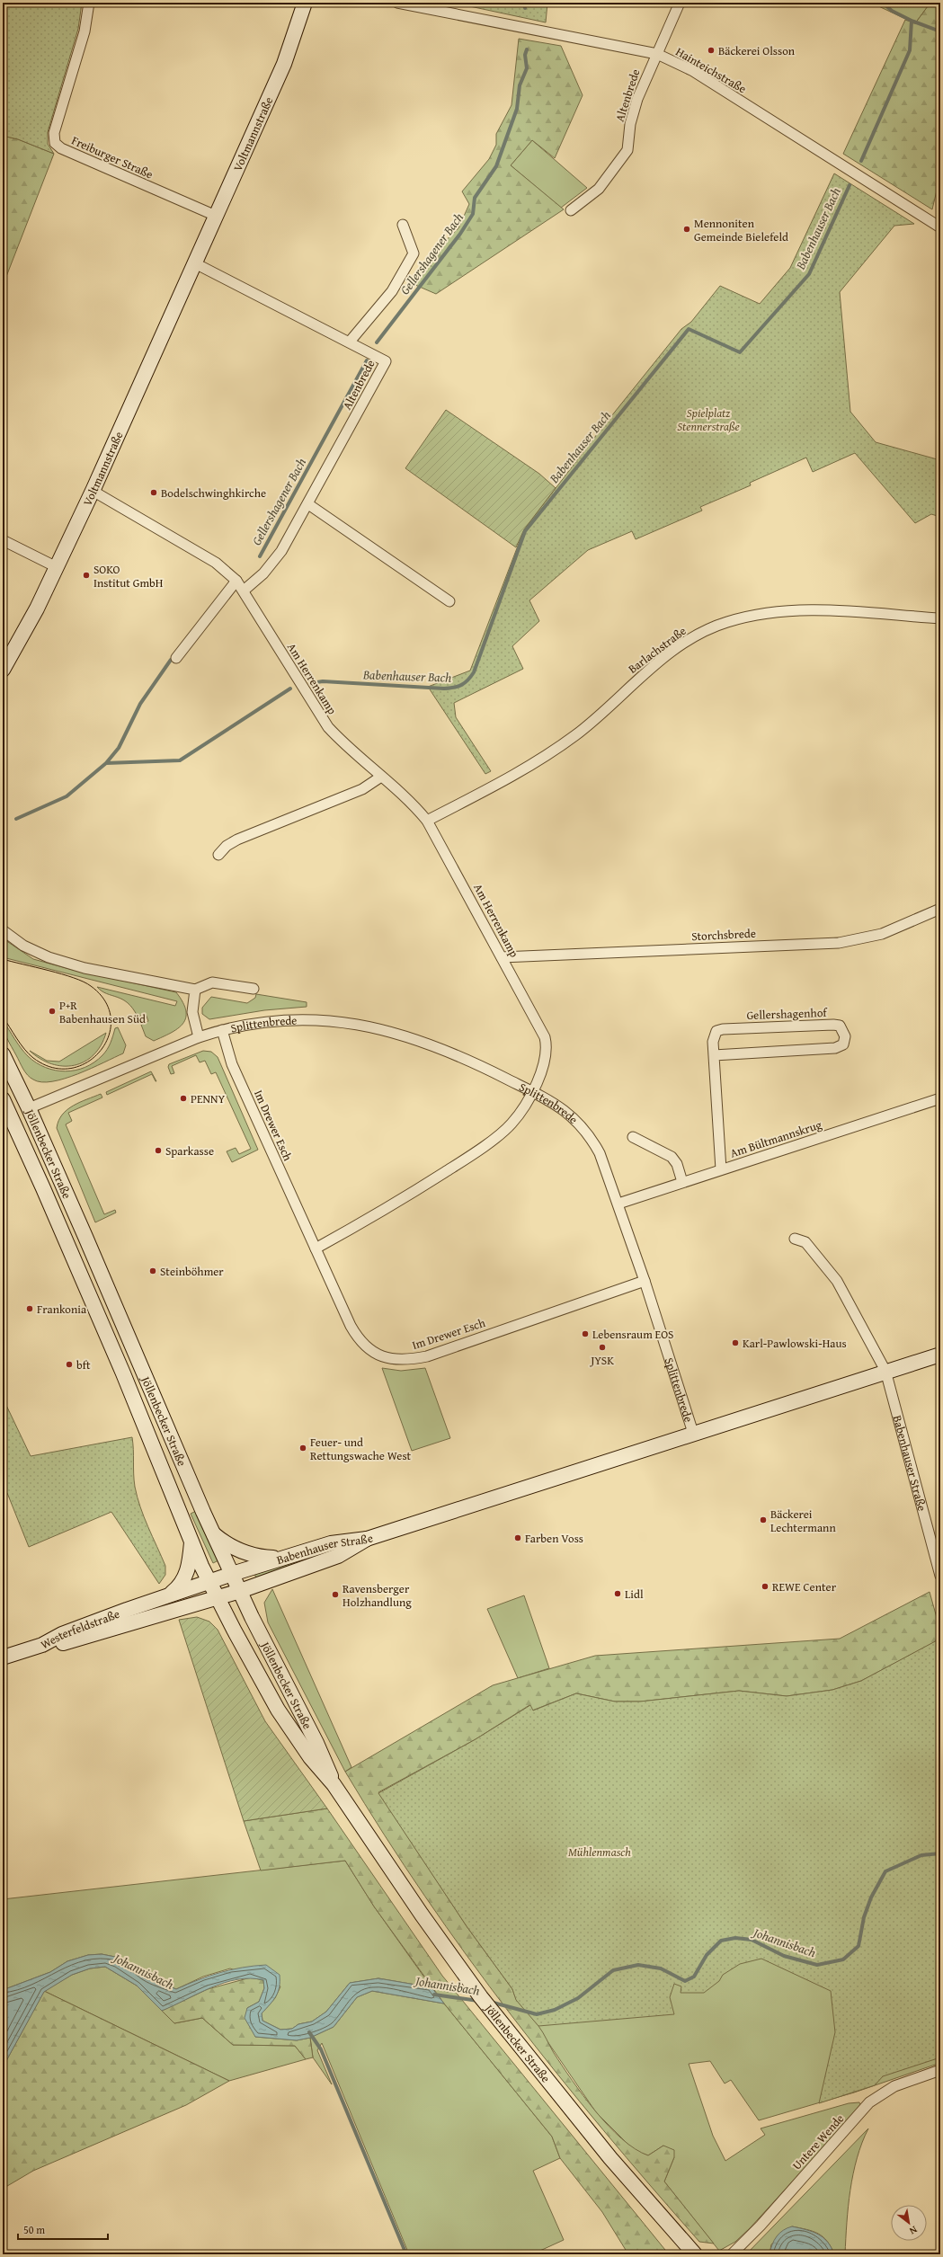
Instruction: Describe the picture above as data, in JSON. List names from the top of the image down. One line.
{"streets":{"main road":["Voltmannstraße","Splittenbrede","Jöllenbecker Straße","Babenhauser Straße","Westerfeldstraße"],"street":["Hainteichstraße","Altenbrede","Freiburger Straße","Barlachstraße","Am Herrenkamp","Storchsbrede","Gellershagenhof","Im Drewer Esch","Am Bültmannskrug","Untere Wende"]},"crossings":[["Hainteichstraße","Altenbrede"],["Altenbrede","Am Herrenkamp"],["Voltmannstraße","Freiburger Straße"],["Voltmannstraße","Am Herrenkamp"],["Barlachstraße","Am Herrenkamp"],["Am Herrenkamp","Storchsbrede"],["Am Herrenkamp","Splittenbrede"],["Gellershagenhof","Am Bültmannskrug"],["Splittenbrede","Im Drewer Esch"],["Splittenbrede","Am Bültmannskrug"],["Splittenbrede","Jöllenbecker Straße"],["Jöllenbecker Straße","Babenhauser Straße"],["Jöllenbecker Straße","Westerfeldstraße"],["Babenhauser Straße","Westerfeldstraße"]],"water":["Babenhauser Bach","Gellershagener Bach","Johannisbach"],"parks":["Spielplatz Stennerstraße","Mühlenmasch"],"places":["Bäckerei Olsson","Mennoniten Gemeinde Bielefeld","Bodelschwinghkirche","SOKO Institut GmbH","P+R Babenhausen Süd","PENNY","Sparkasse","Steinböhmer","Frankonia","Lebensraum EOS","Karl-Pawlowski-Haus","JYSK","bft","Feuer- und Rettungswache West","Bäckerei Lechtermann","Farben Voss","REWE Center","Lidl","Ravensberger Holzhandlung"],"scale_bar":"50 m","north":"bottom right"}
